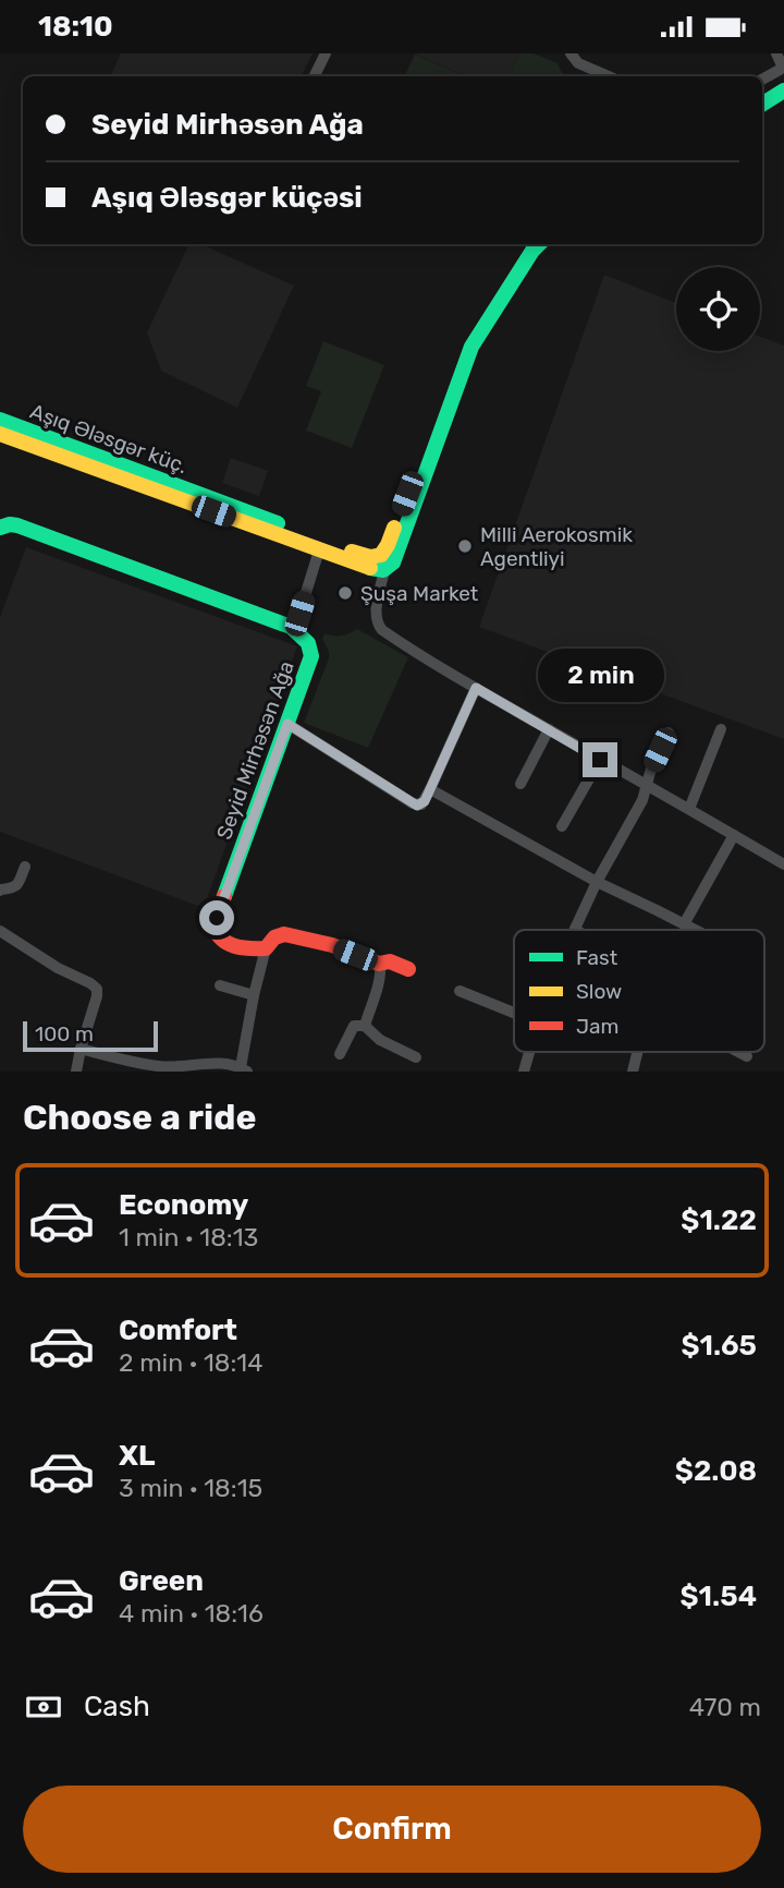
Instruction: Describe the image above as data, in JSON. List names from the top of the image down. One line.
{"streets":{"main road":["Aşıq Ələsgər küç.","Seyid Mirhəsən Ağa"]},"places":["Milli Aerokosmik Agentliyi","Şuşa Market"],"legend":["Fast","Slow","Jam"],"scale_bar":"100 m","page":{"status":"18:10","banner":["Seyid Mirhəsən Ağa","Aşıq Ələsgər küçəsi"],"bubble":"2 min","scale":"100 m","heading":"Choose a ride","list":[{"name":"Economy","note":"1 min · 18:13","value":"$1.22"},{"name":"Comfort","note":"2 min · 18:14","value":"$1.65"},{"name":"XL","note":"3 min · 18:15","value":"$2.08"},{"name":"Green","note":"4 min · 18:16","value":"$1.54"}],"pay":["Cash","470 m"],"buttons":"Confirm"}}
